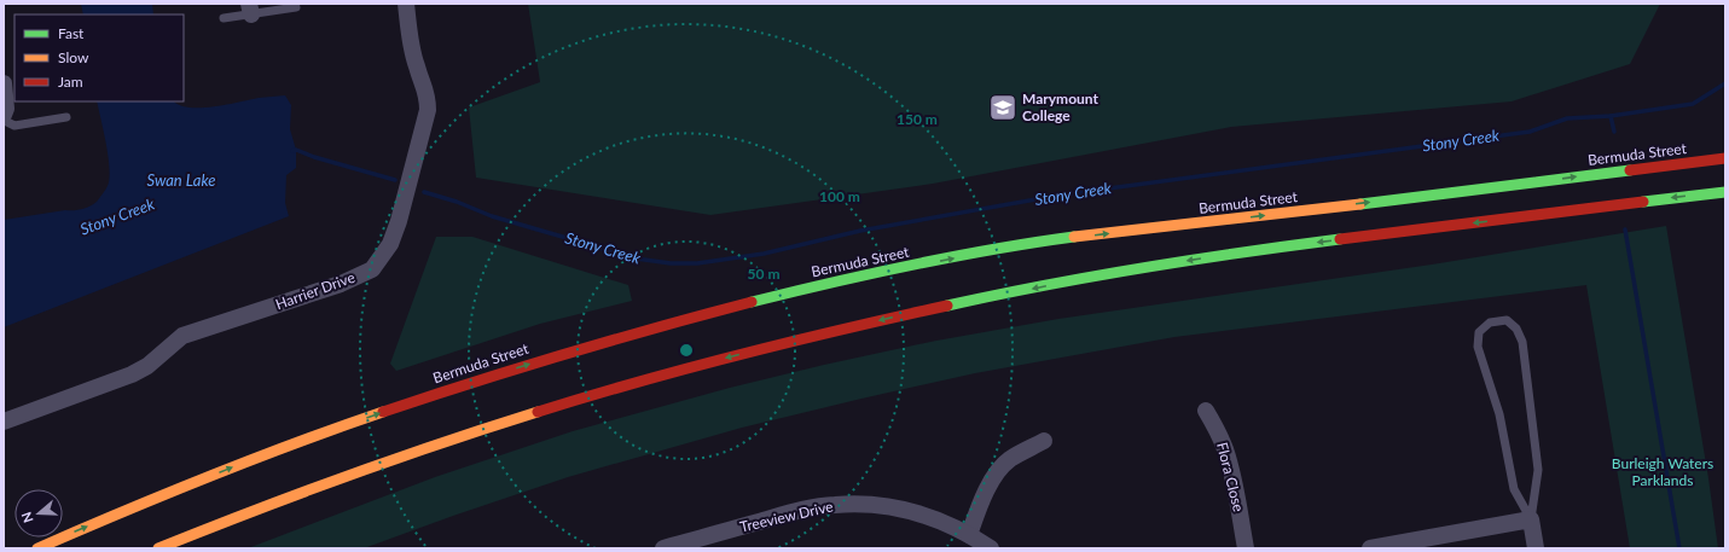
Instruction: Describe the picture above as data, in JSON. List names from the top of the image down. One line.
{"streets":{"main road":["Bermuda Street"],"street":["Harrier Drive","Flora Close","Treeview Drive"]},"water":["Stony Creek","Swan Lake"],"parks":["Burleigh Waters Parklands"],"places":{"school or university":["Marymount College"]},"legend":["Fast","Slow","Jam"],"north":"left","rings":["150 m","100 m","50 m"]}
